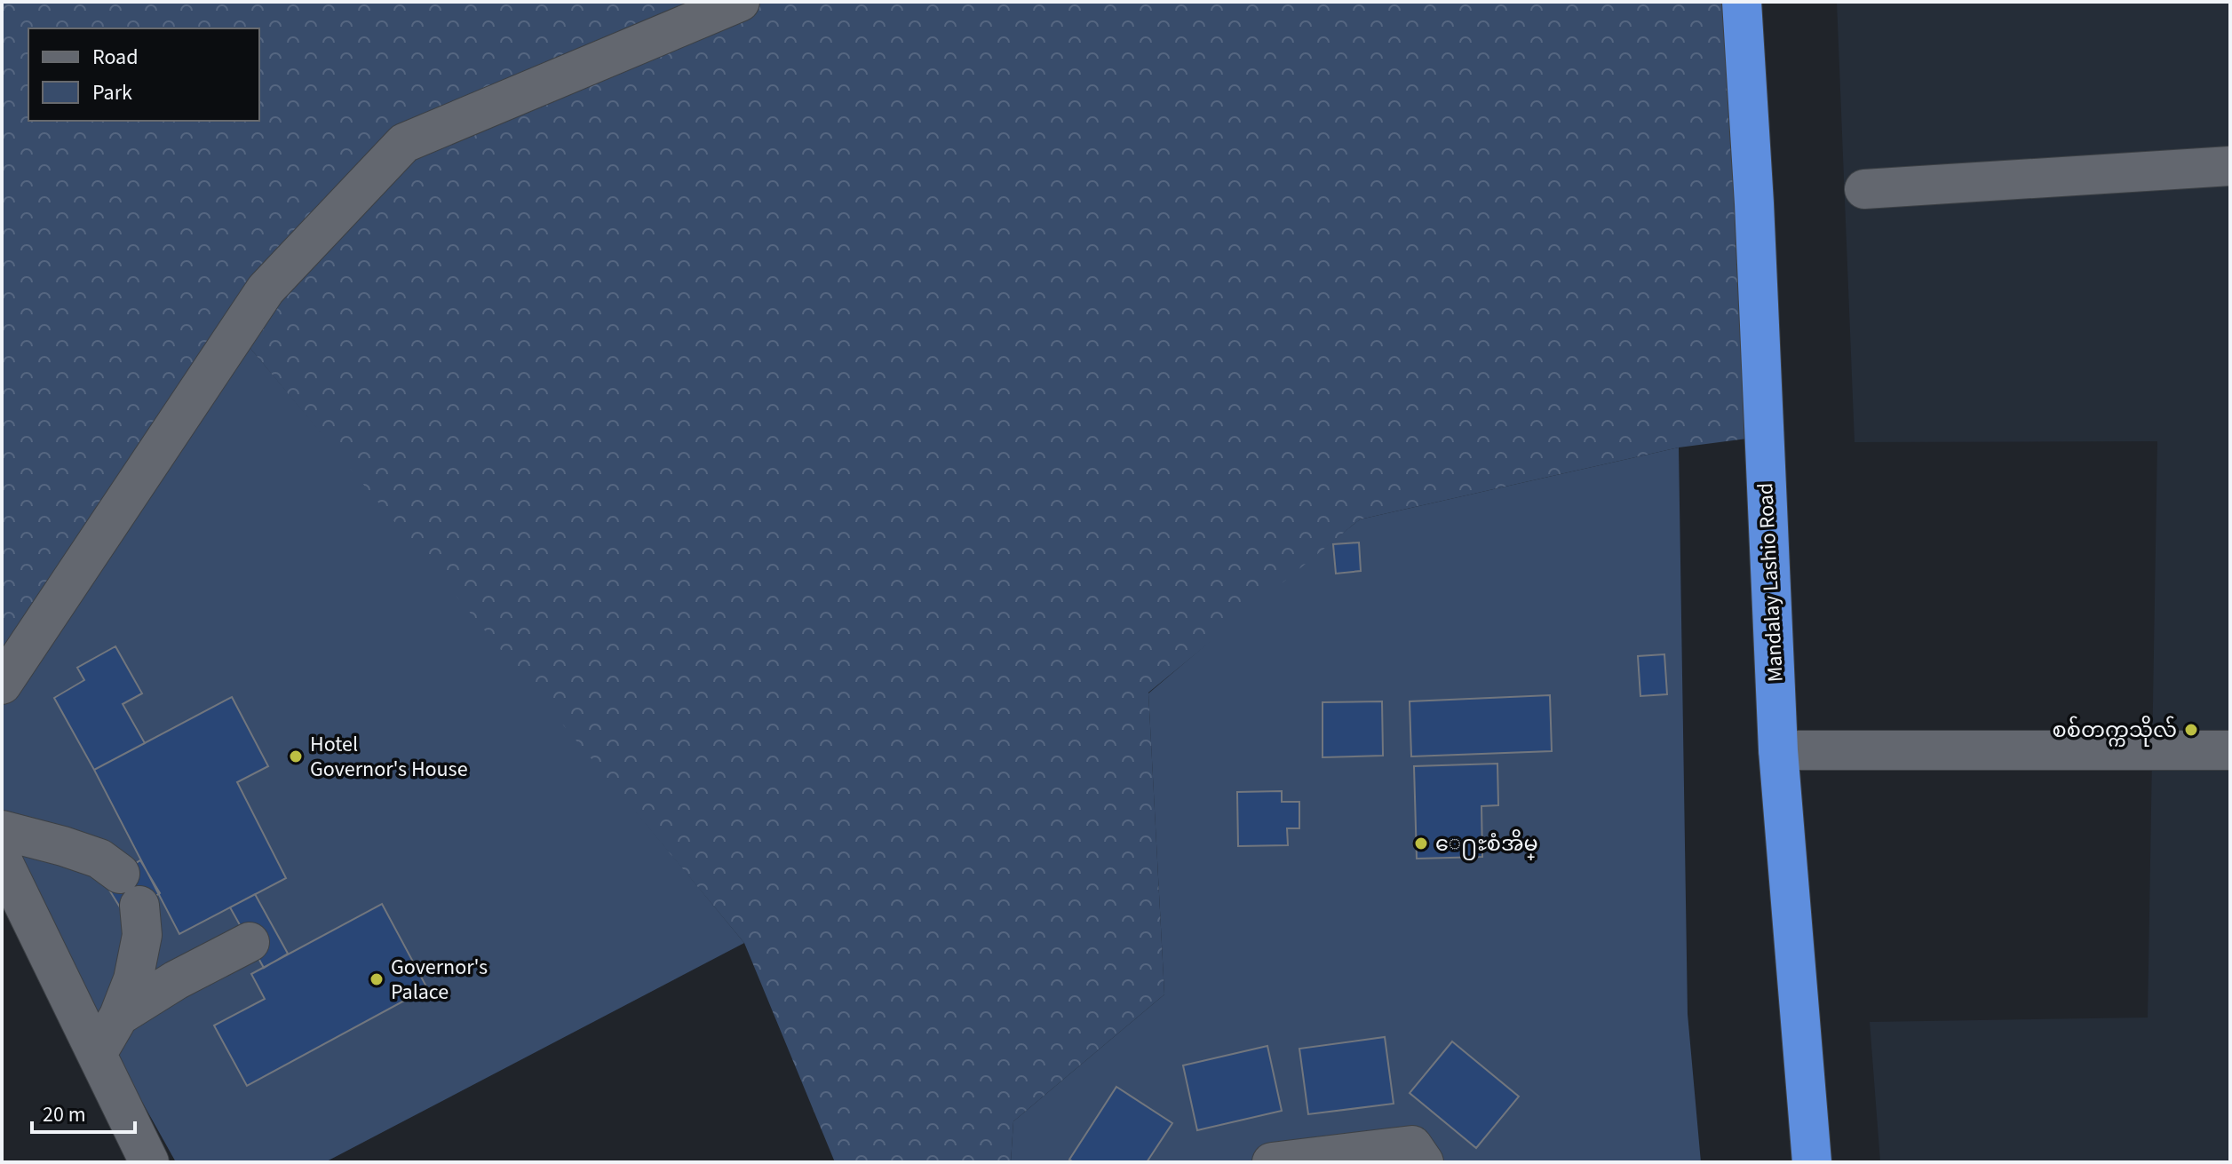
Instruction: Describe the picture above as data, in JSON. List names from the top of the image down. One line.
{"streets":{"highway":["Mandalay Lashio Road"]},"places":["စစ်‌တက္ကသိုလ်","Hotel Governor's House","ေ႐ႊစံအိမ္","Governor's Palace"],"legend":["Road","Park"],"scale_bar":"20 m"}
